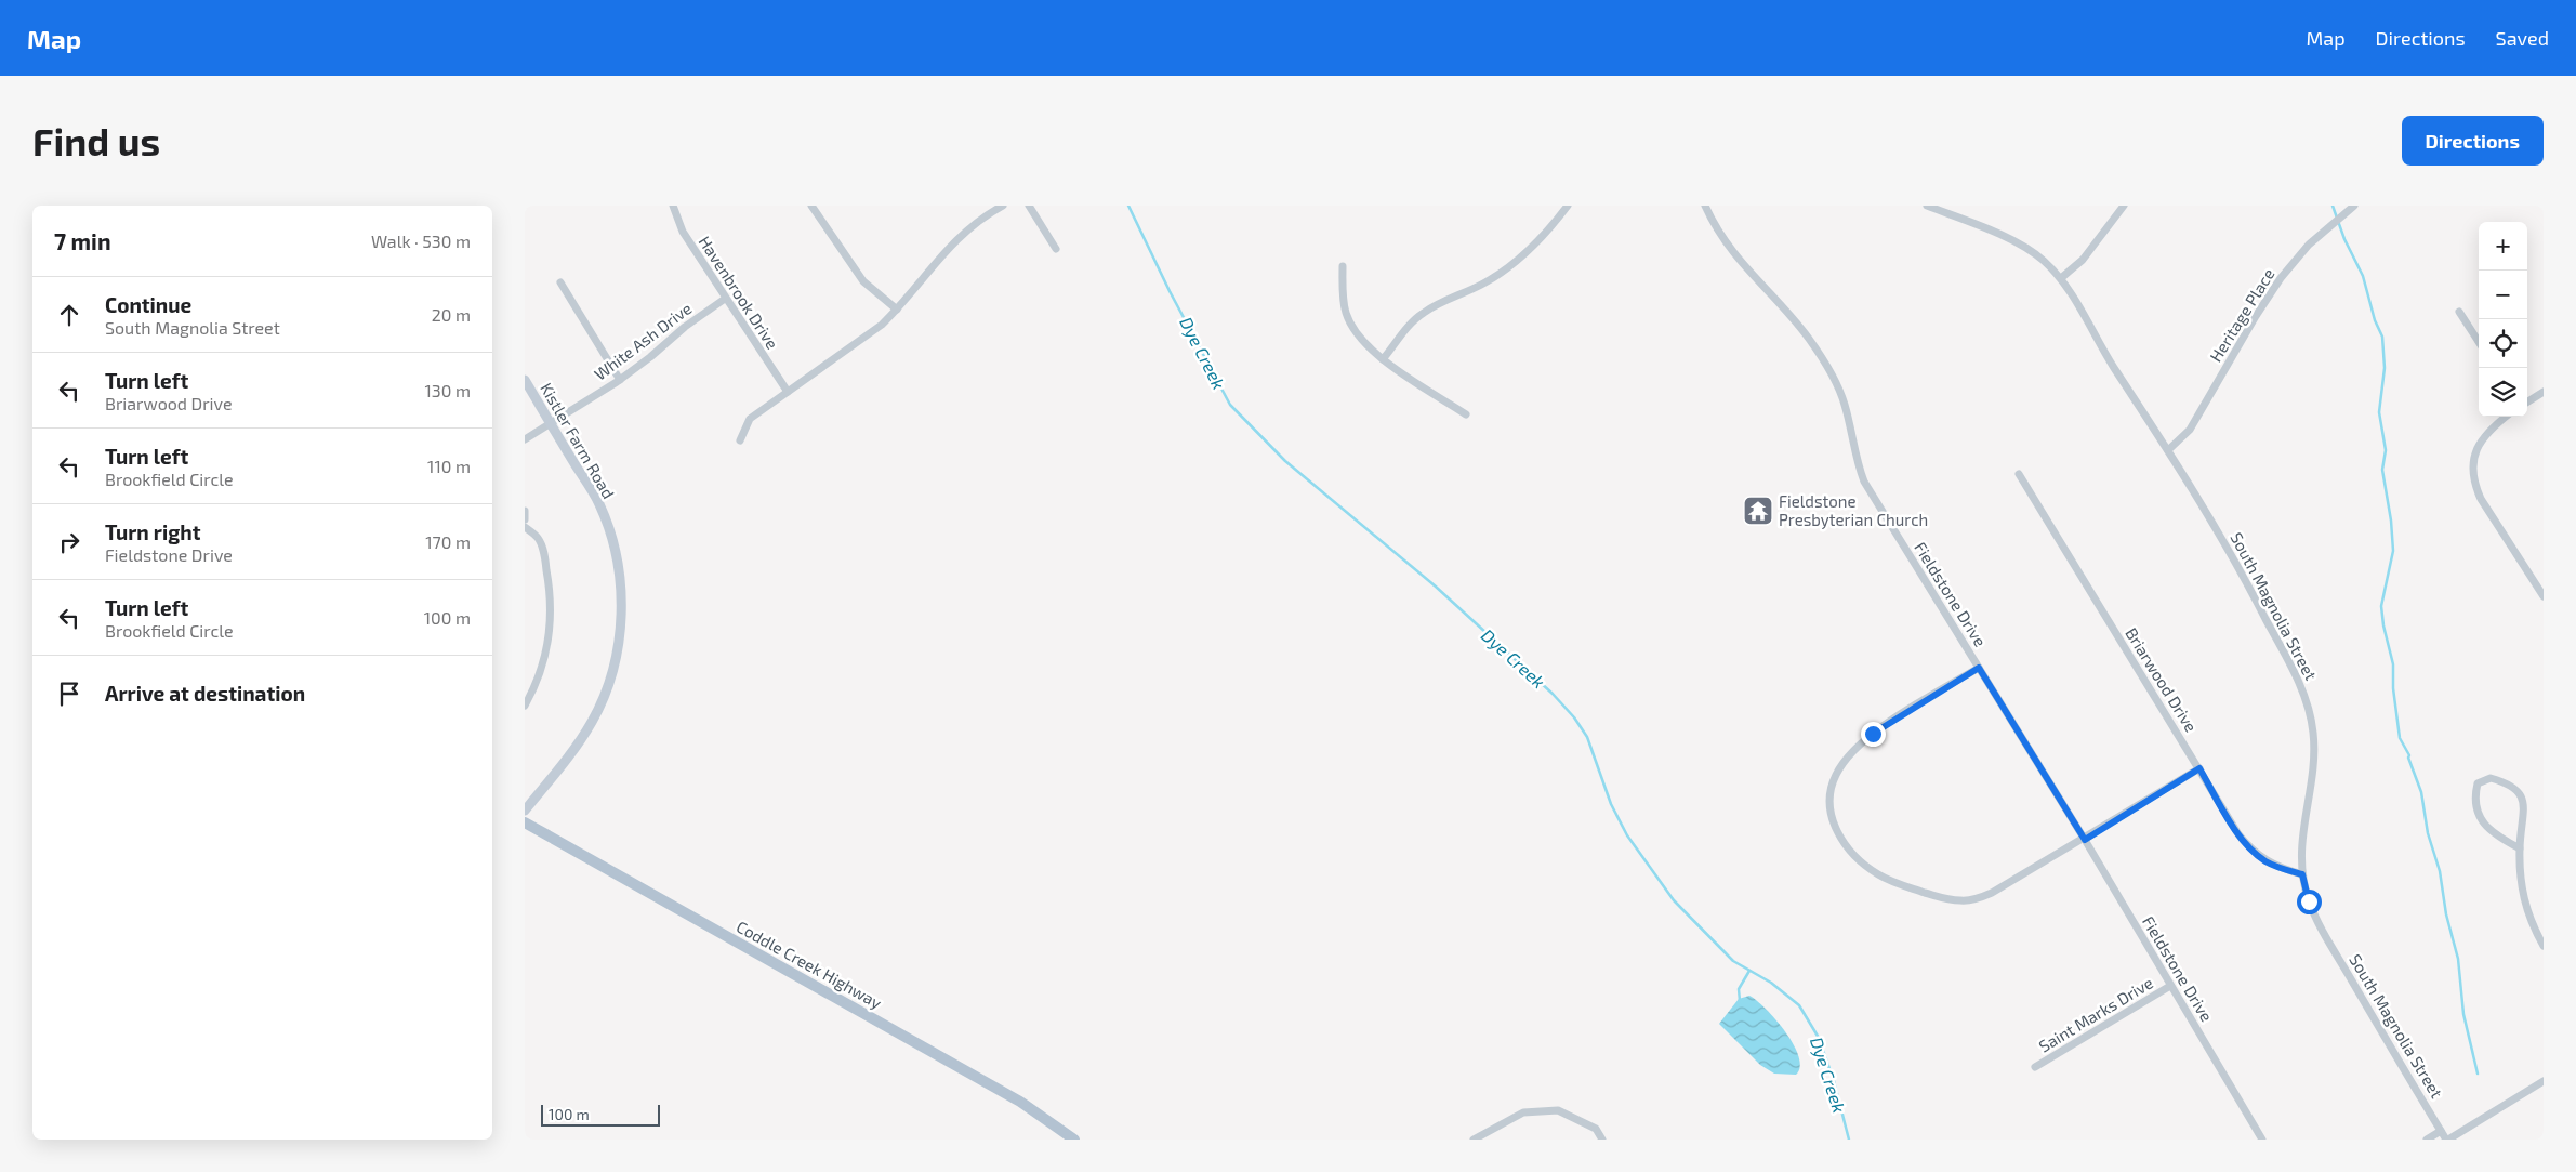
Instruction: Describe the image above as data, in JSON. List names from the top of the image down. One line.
{"streets":{"main road":["Coddle Creek Highway"],"street":["Havenbrook Drive","Heritage Place","White Ash Drive","Kistler Farm Road","Fieldstone Drive","South Magnolia Street","Briarwood Drive","Saint Marks Drive"]},"crossings":[["Havenbrook Drive","White Ash Drive"],["Heritage Place","South Magnolia Street"],["White Ash Drive","Kistler Farm Road"],["Fieldstone Drive","Saint Marks Drive"],["South Magnolia Street","Briarwood Drive"]],"water":["Dye Creek"],"places":{"temple":["Fieldstone Presbyterian Church"]},"scale_bar":"100 m","page":{"header":"Map","nav":["Map","Directions","Saved"],"buttons":"Directions","title":"Find us","heading":["7 min","Walk · 530 m"],"map_buttons":["+","−"],"list":[["Continue","South Magnolia Street","20 m"],["Turn left","Briarwood Drive","130 m"],["Turn left","Brookfield Circle","110 m"],["Turn right","Fieldstone Drive","170 m"],["Turn left","Brookfield Circle","100 m"],"Arrive at destination"],"scale":"100 m"}}
